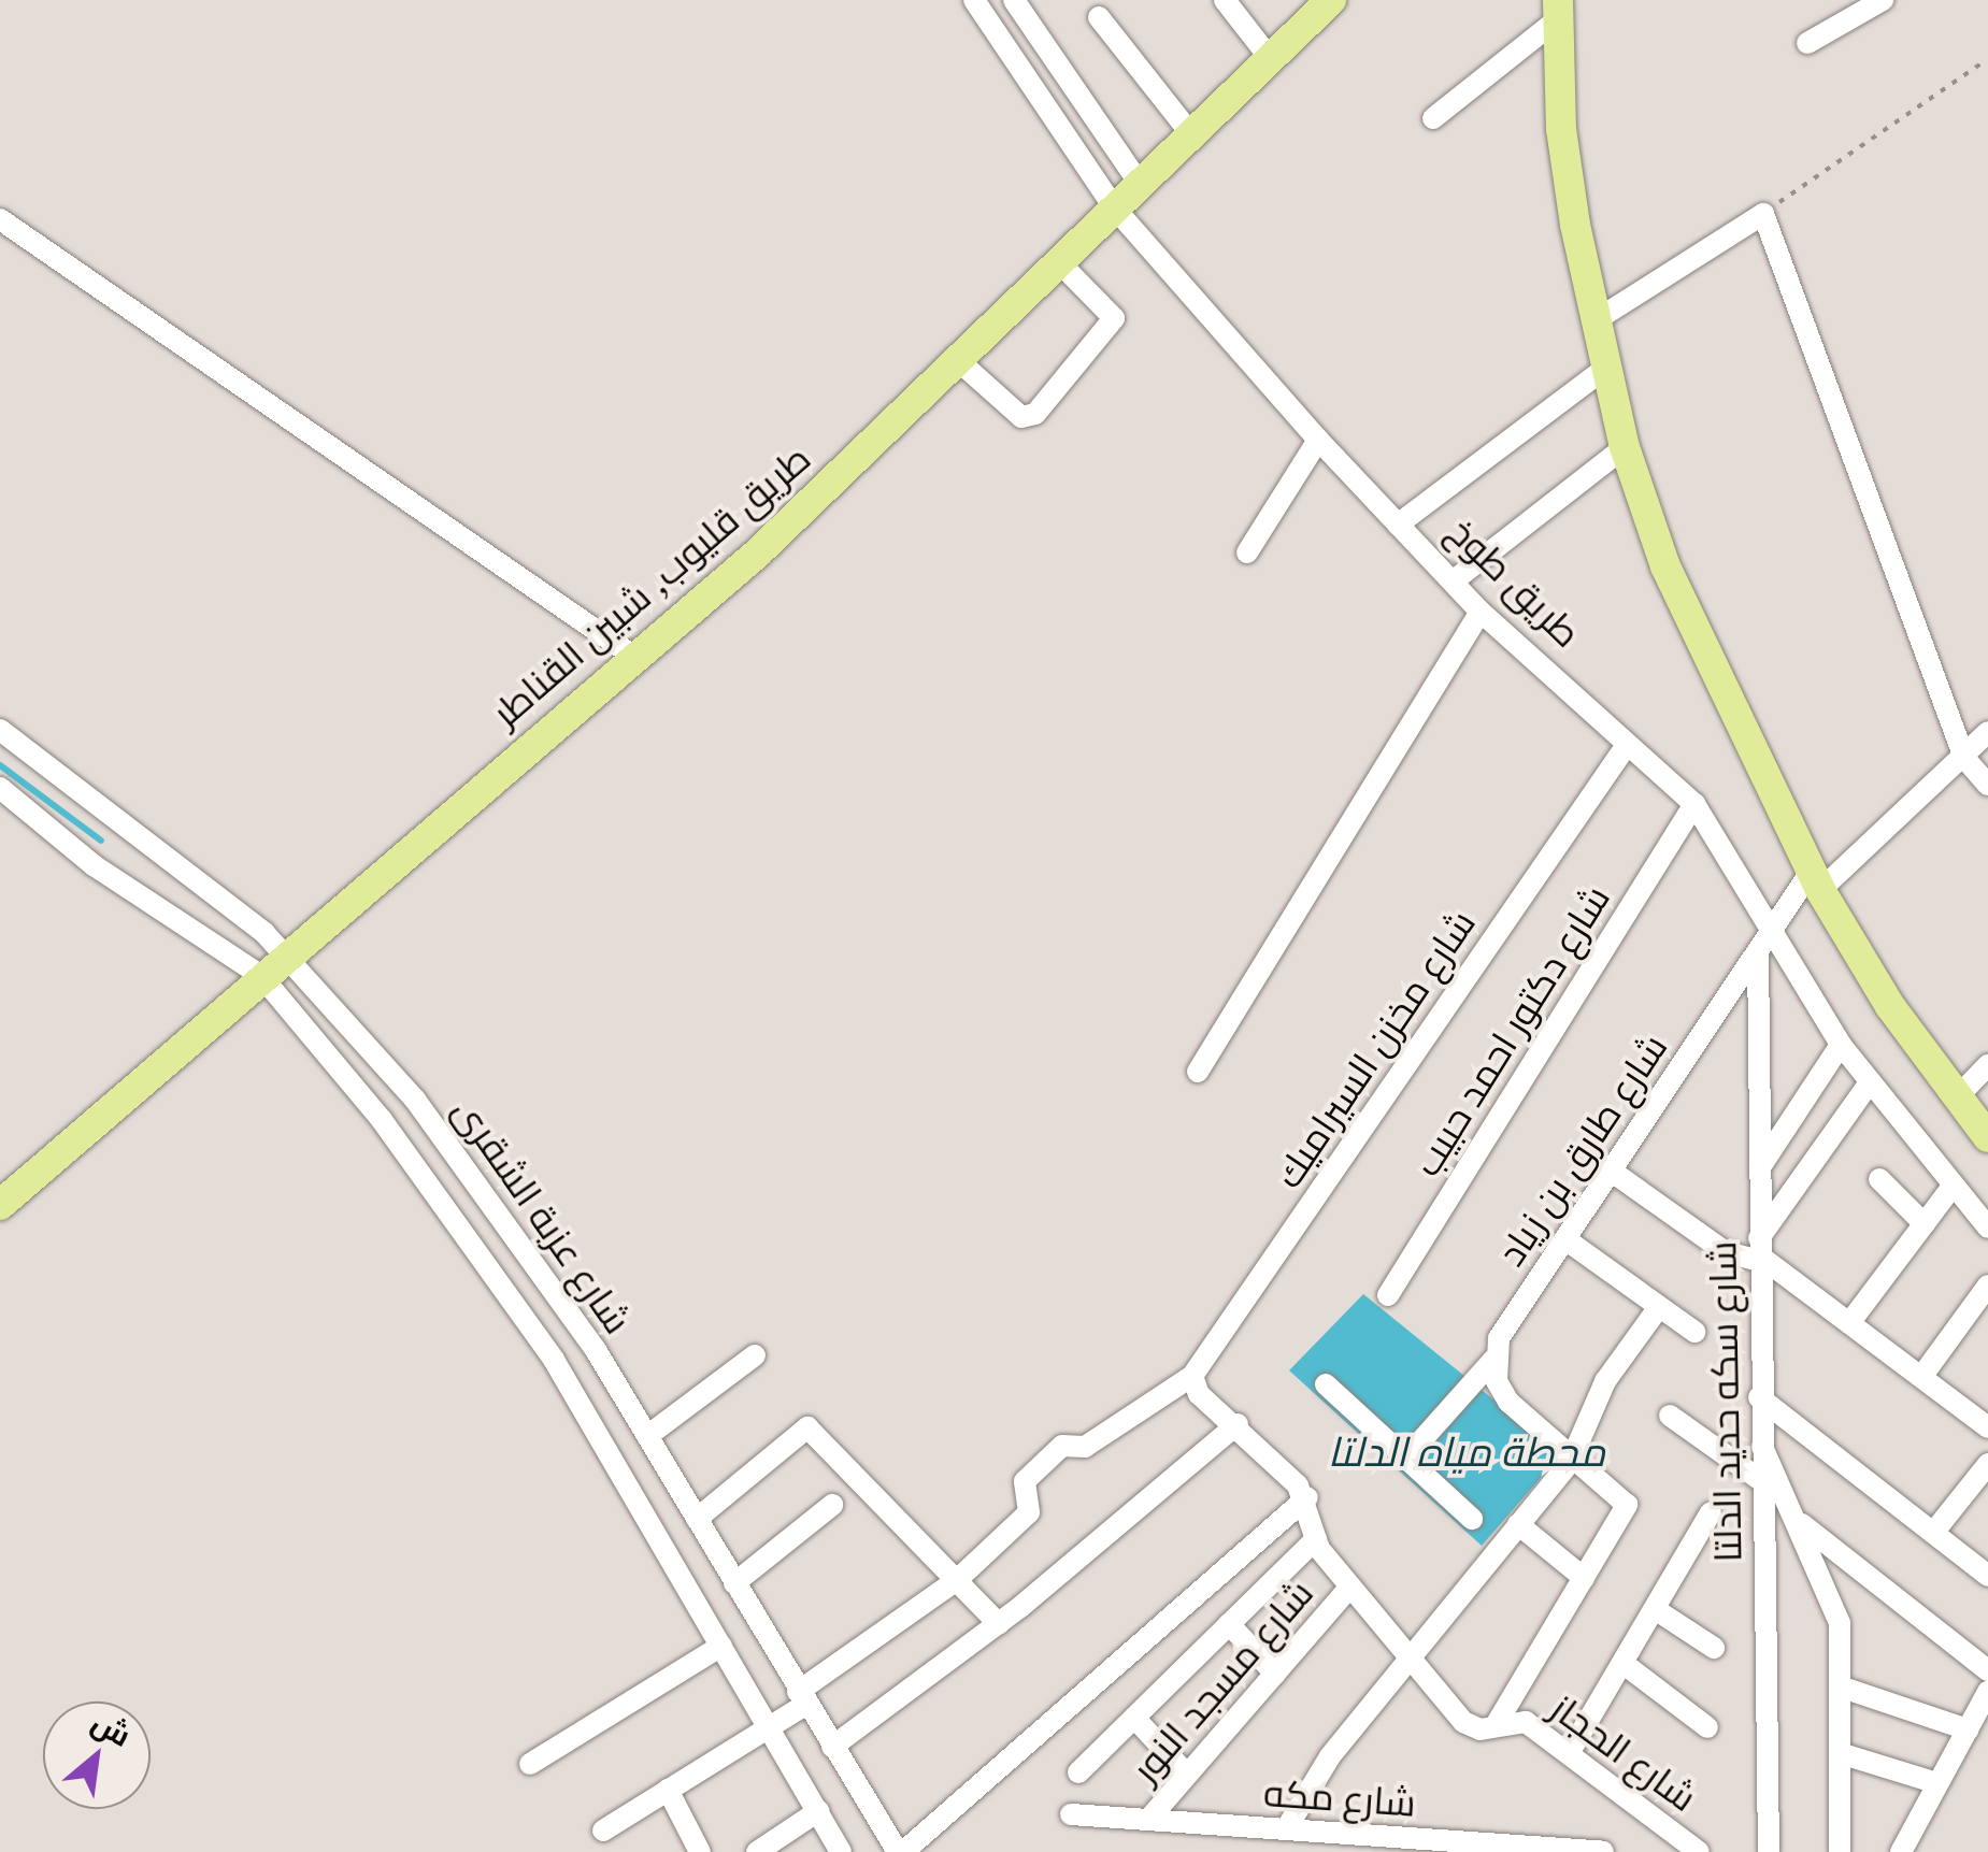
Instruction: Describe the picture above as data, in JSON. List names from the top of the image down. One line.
{"streets":{"main road":["طريق قليوب, شبين القناطر"],"street":["طريق طوخ","شارع دكتور احمد حبيب","شارع مخزن السيراميك","شارع طارق بن زياد","شارع عزبة الشقرى","شارع سكه حديد الدلتا","شارع مسجد النور","شارع الحجاز","شارع مكه"]},"crossings":[["طريق طوخ","طريق قليوب, شبين القناطر"],["طريق طوخ","شارع دكتور احمد حبيب"],["طريق طوخ","شارع مخزن السيراميك"],["طريق طوخ","شارع طارق بن زياد"],["طريق قليوب, شبين القناطر","شارع عزبة الشقرى"],["شارع طارق بن زياد","شارع سكه حديد الدلتا"],["شارع مسجد النور","شارع الحجاز"],["شارع مسجد النور","شارع مكه"]],"water":["محطة مياه الدلتا"],"north":"top right"}
